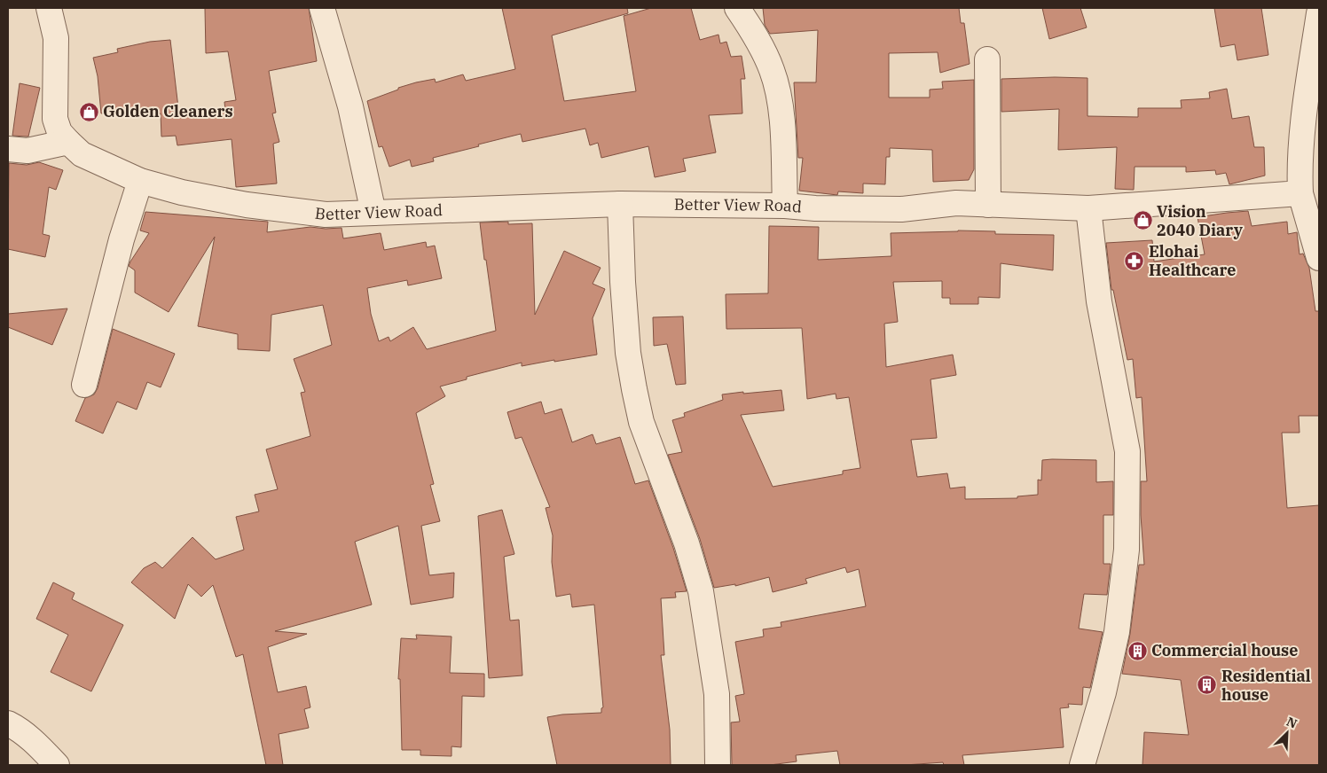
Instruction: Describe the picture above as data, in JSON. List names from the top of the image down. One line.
{"streets":{"street":["Better View Road"]},"places":{"shop":["Golden Cleaners","Vision 2040 Diary"],"pharmacy":["Elohai Healthcare"],"building":["Commercial house","Residential house"]},"north":"top right"}
